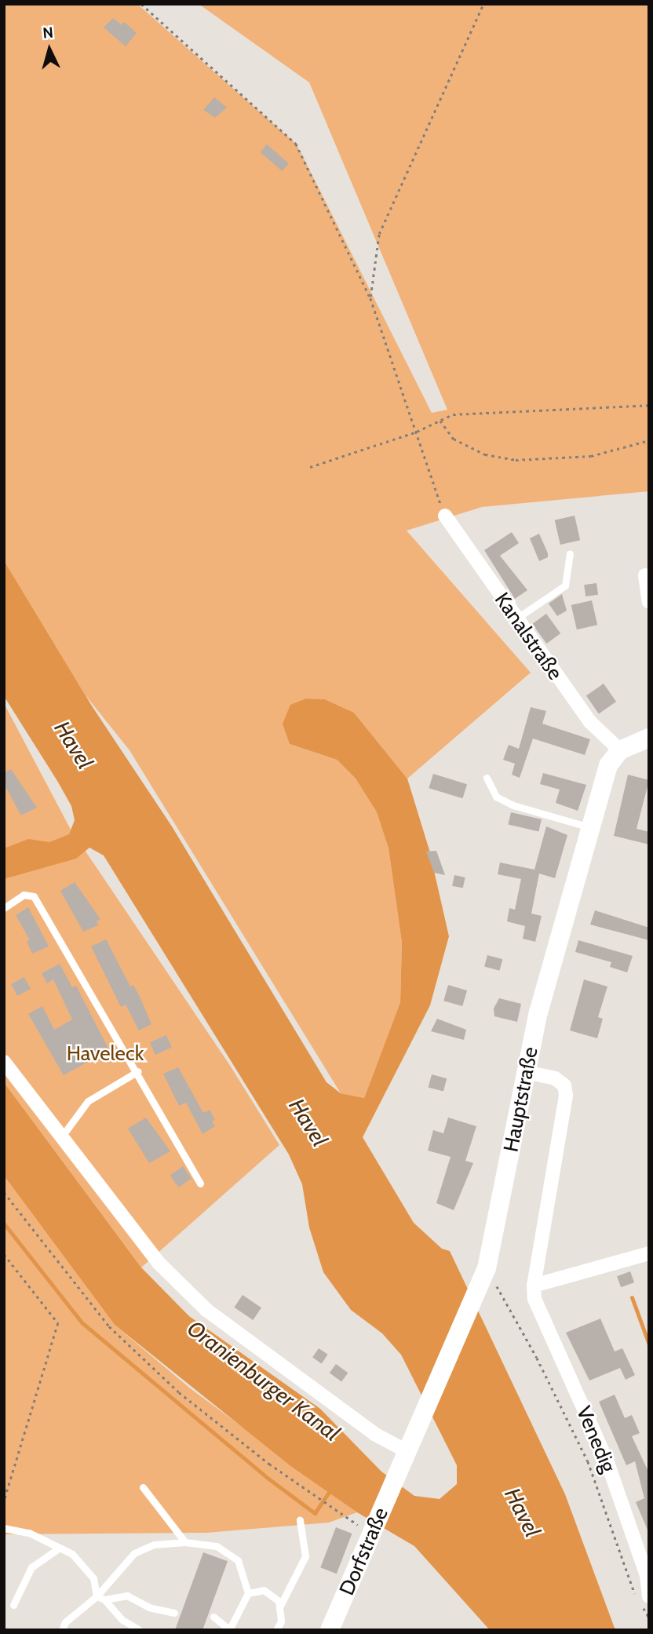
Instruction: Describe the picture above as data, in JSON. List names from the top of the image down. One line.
{"streets":{"main road":["Hauptstraße","Dorfstraße"],"street":["Kanalstraße","Venedig"]},"crossings":[["Kanalstraße","Hauptstraße"],["Hauptstraße","Venedig"],["Hauptstraße","Dorfstraße"]],"water":["Havel","Oranienburger Kanal"],"parks":["Haveleck"],"north":"top"}
